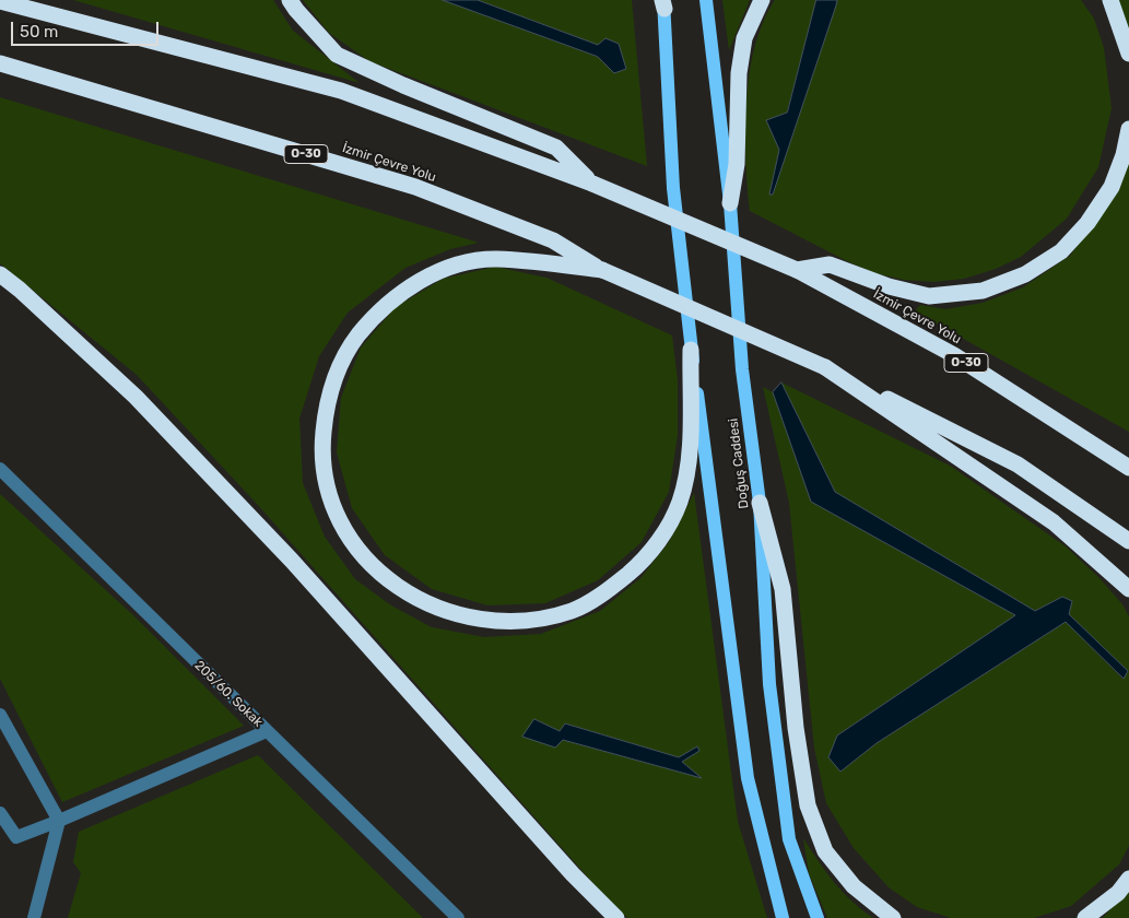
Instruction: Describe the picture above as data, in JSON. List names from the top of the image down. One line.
{"streets":{"highway":["O-30","İzmir Çevre Yolu"],"main road":["Doğuş Caddesi"],"street":["205/60. Sokak"]},"crossings":[["O-30","İzmir Çevre Yolu"]],"scale_bar":"50 m"}
